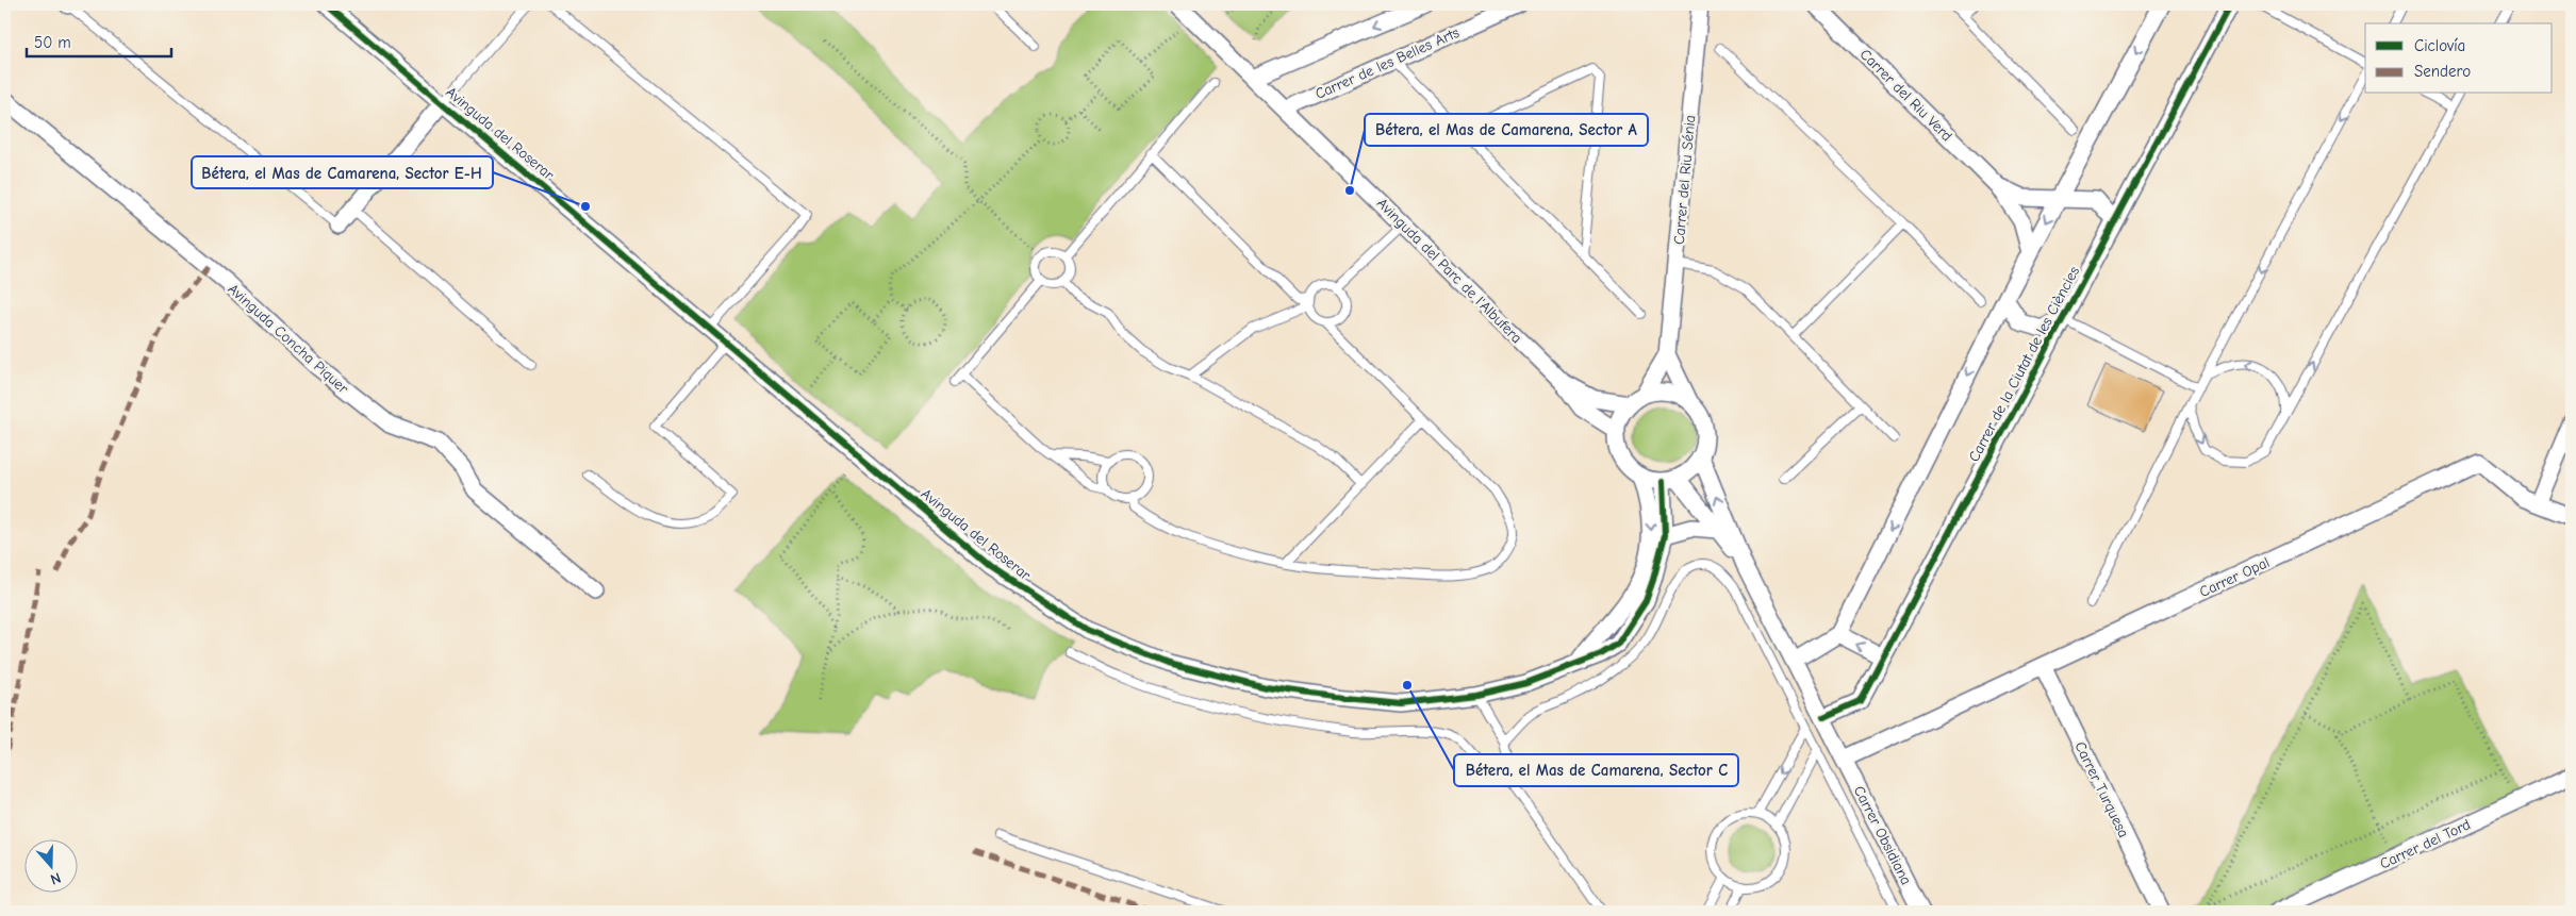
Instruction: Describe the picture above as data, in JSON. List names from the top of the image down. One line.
{"streets":{"street":["Carrer de les Belles Arts","Carrer del Riu Verd","Avinguda del Roserar","Carrer del Riu Sénia","Avinguda del Parc de l'Albufera","Avinguda Concha Piquer","Carrer de la Ciutat de les Ciències","Carrer Opal","Carrer Turquesa","Carrer Obsidiana","Carrer del Tord"]},"crossings":[["Carrer de les Belles Arts","Avinguda del Parc de l'Albufera"],["Carrer del Riu Verd","Carrer de la Ciutat de les Ciències"],["Avinguda del Roserar","Carrer del Riu Sénia"],["Avinguda del Roserar","Avinguda del Parc de l'Albufera"],["Carrer del Riu Sénia","Avinguda del Parc de l'Albufera"],["Carrer Opal","Carrer Turquesa"],["Carrer Opal","Carrer Obsidiana"]],"places":["Bétera, el Mas de Camarena, Sector A","Bétera, el Mas de Camarena, Sector E-H","Bétera, el Mas de Camarena, Sector C"],"legend":["Ciclovía","Sendero"],"scale_bar":"50 m","north":"bottom"}
